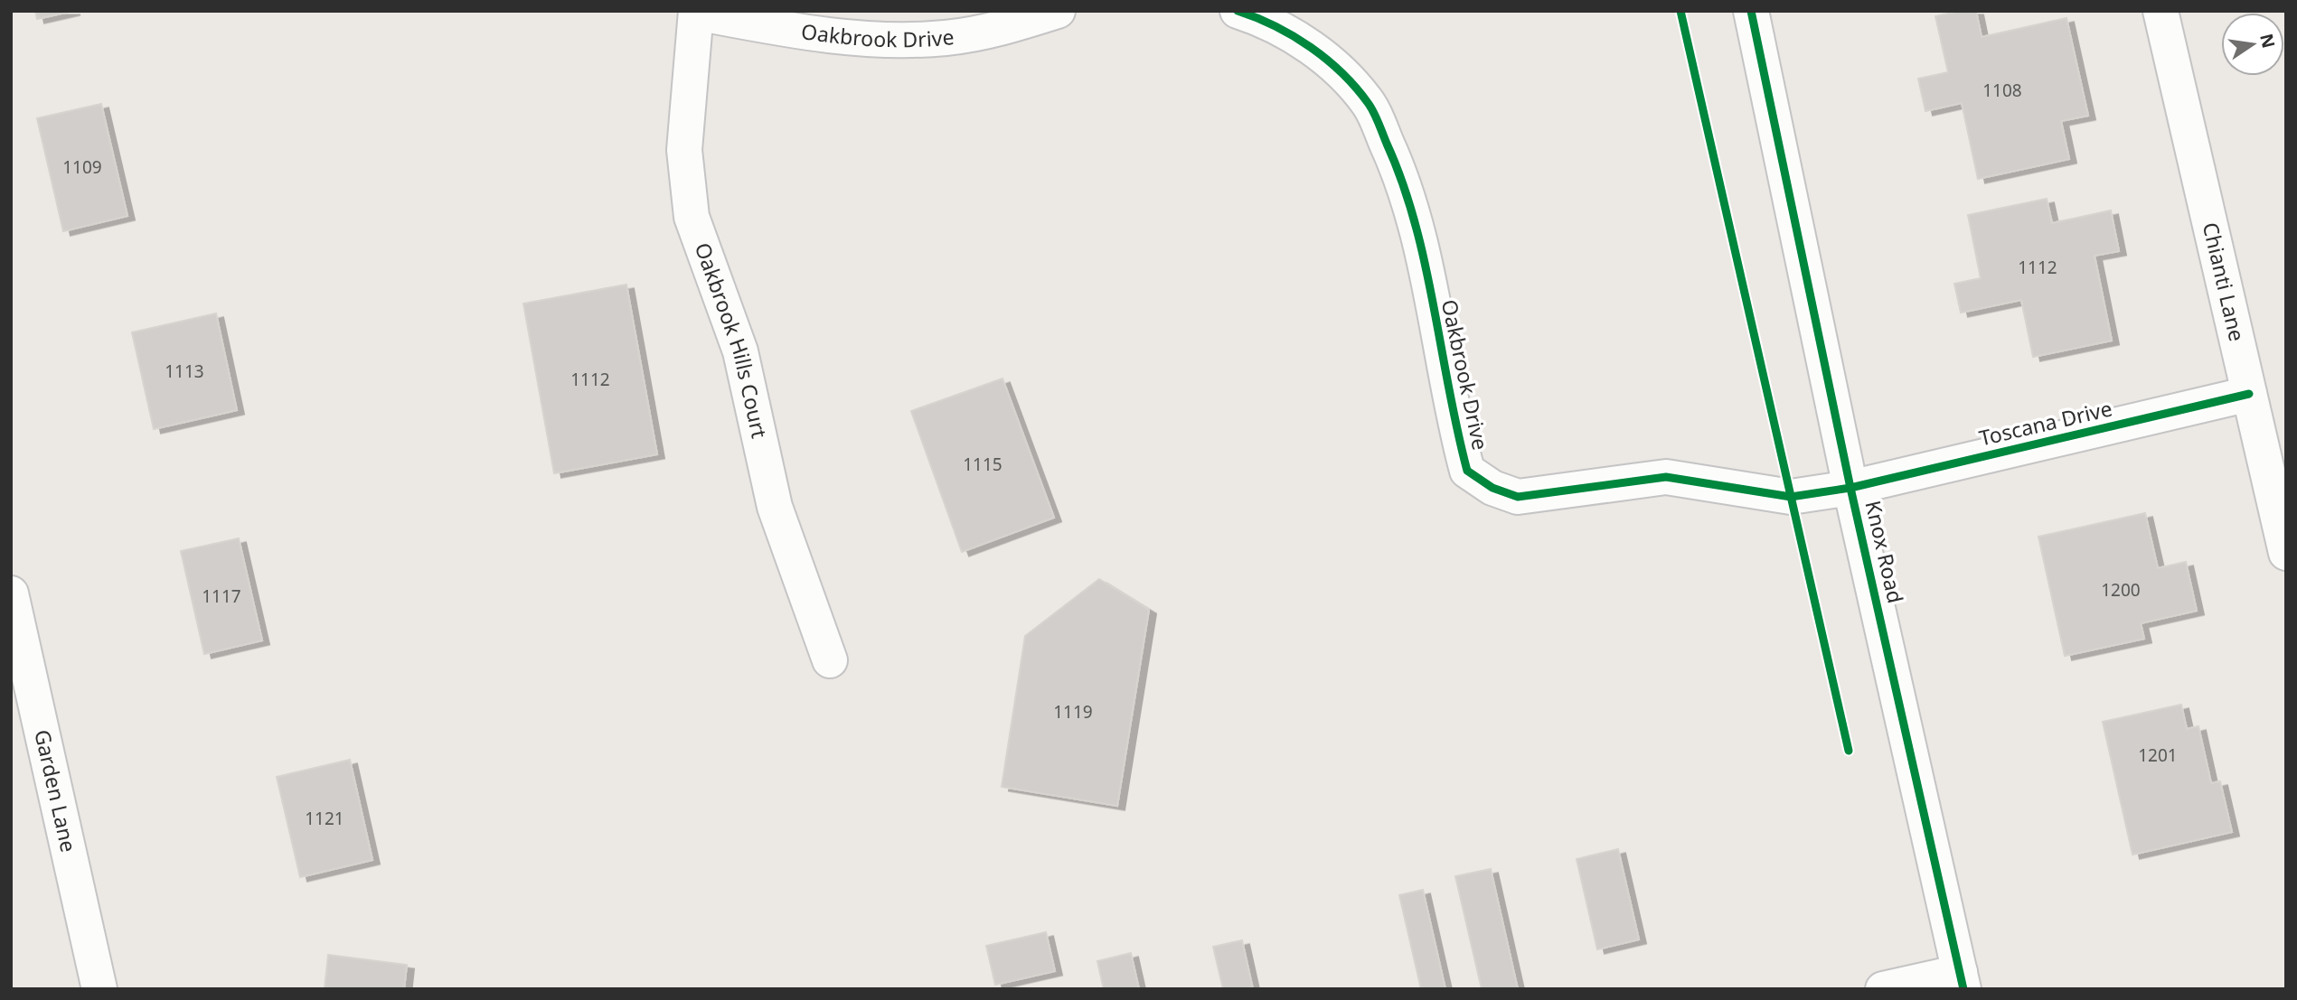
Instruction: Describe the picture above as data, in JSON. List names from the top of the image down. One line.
{"streets":{"street":["Oakbrook Drive","Chianti Lane","Oakbrook Hills Court","Toscana Drive","Knox Road","Garden Lane"]},"crossings":[["Oakbrook Drive","Oakbrook Hills Court"],["Oakbrook Drive","Toscana Drive"],["Oakbrook Drive","Knox Road"],["Chianti Lane","Toscana Drive"],["Toscana Drive","Knox Road"]],"house_numbers":["1108","1109","1112","1113","1112","1115","1200","1117","1119","1201","1121"],"north":"right"}
